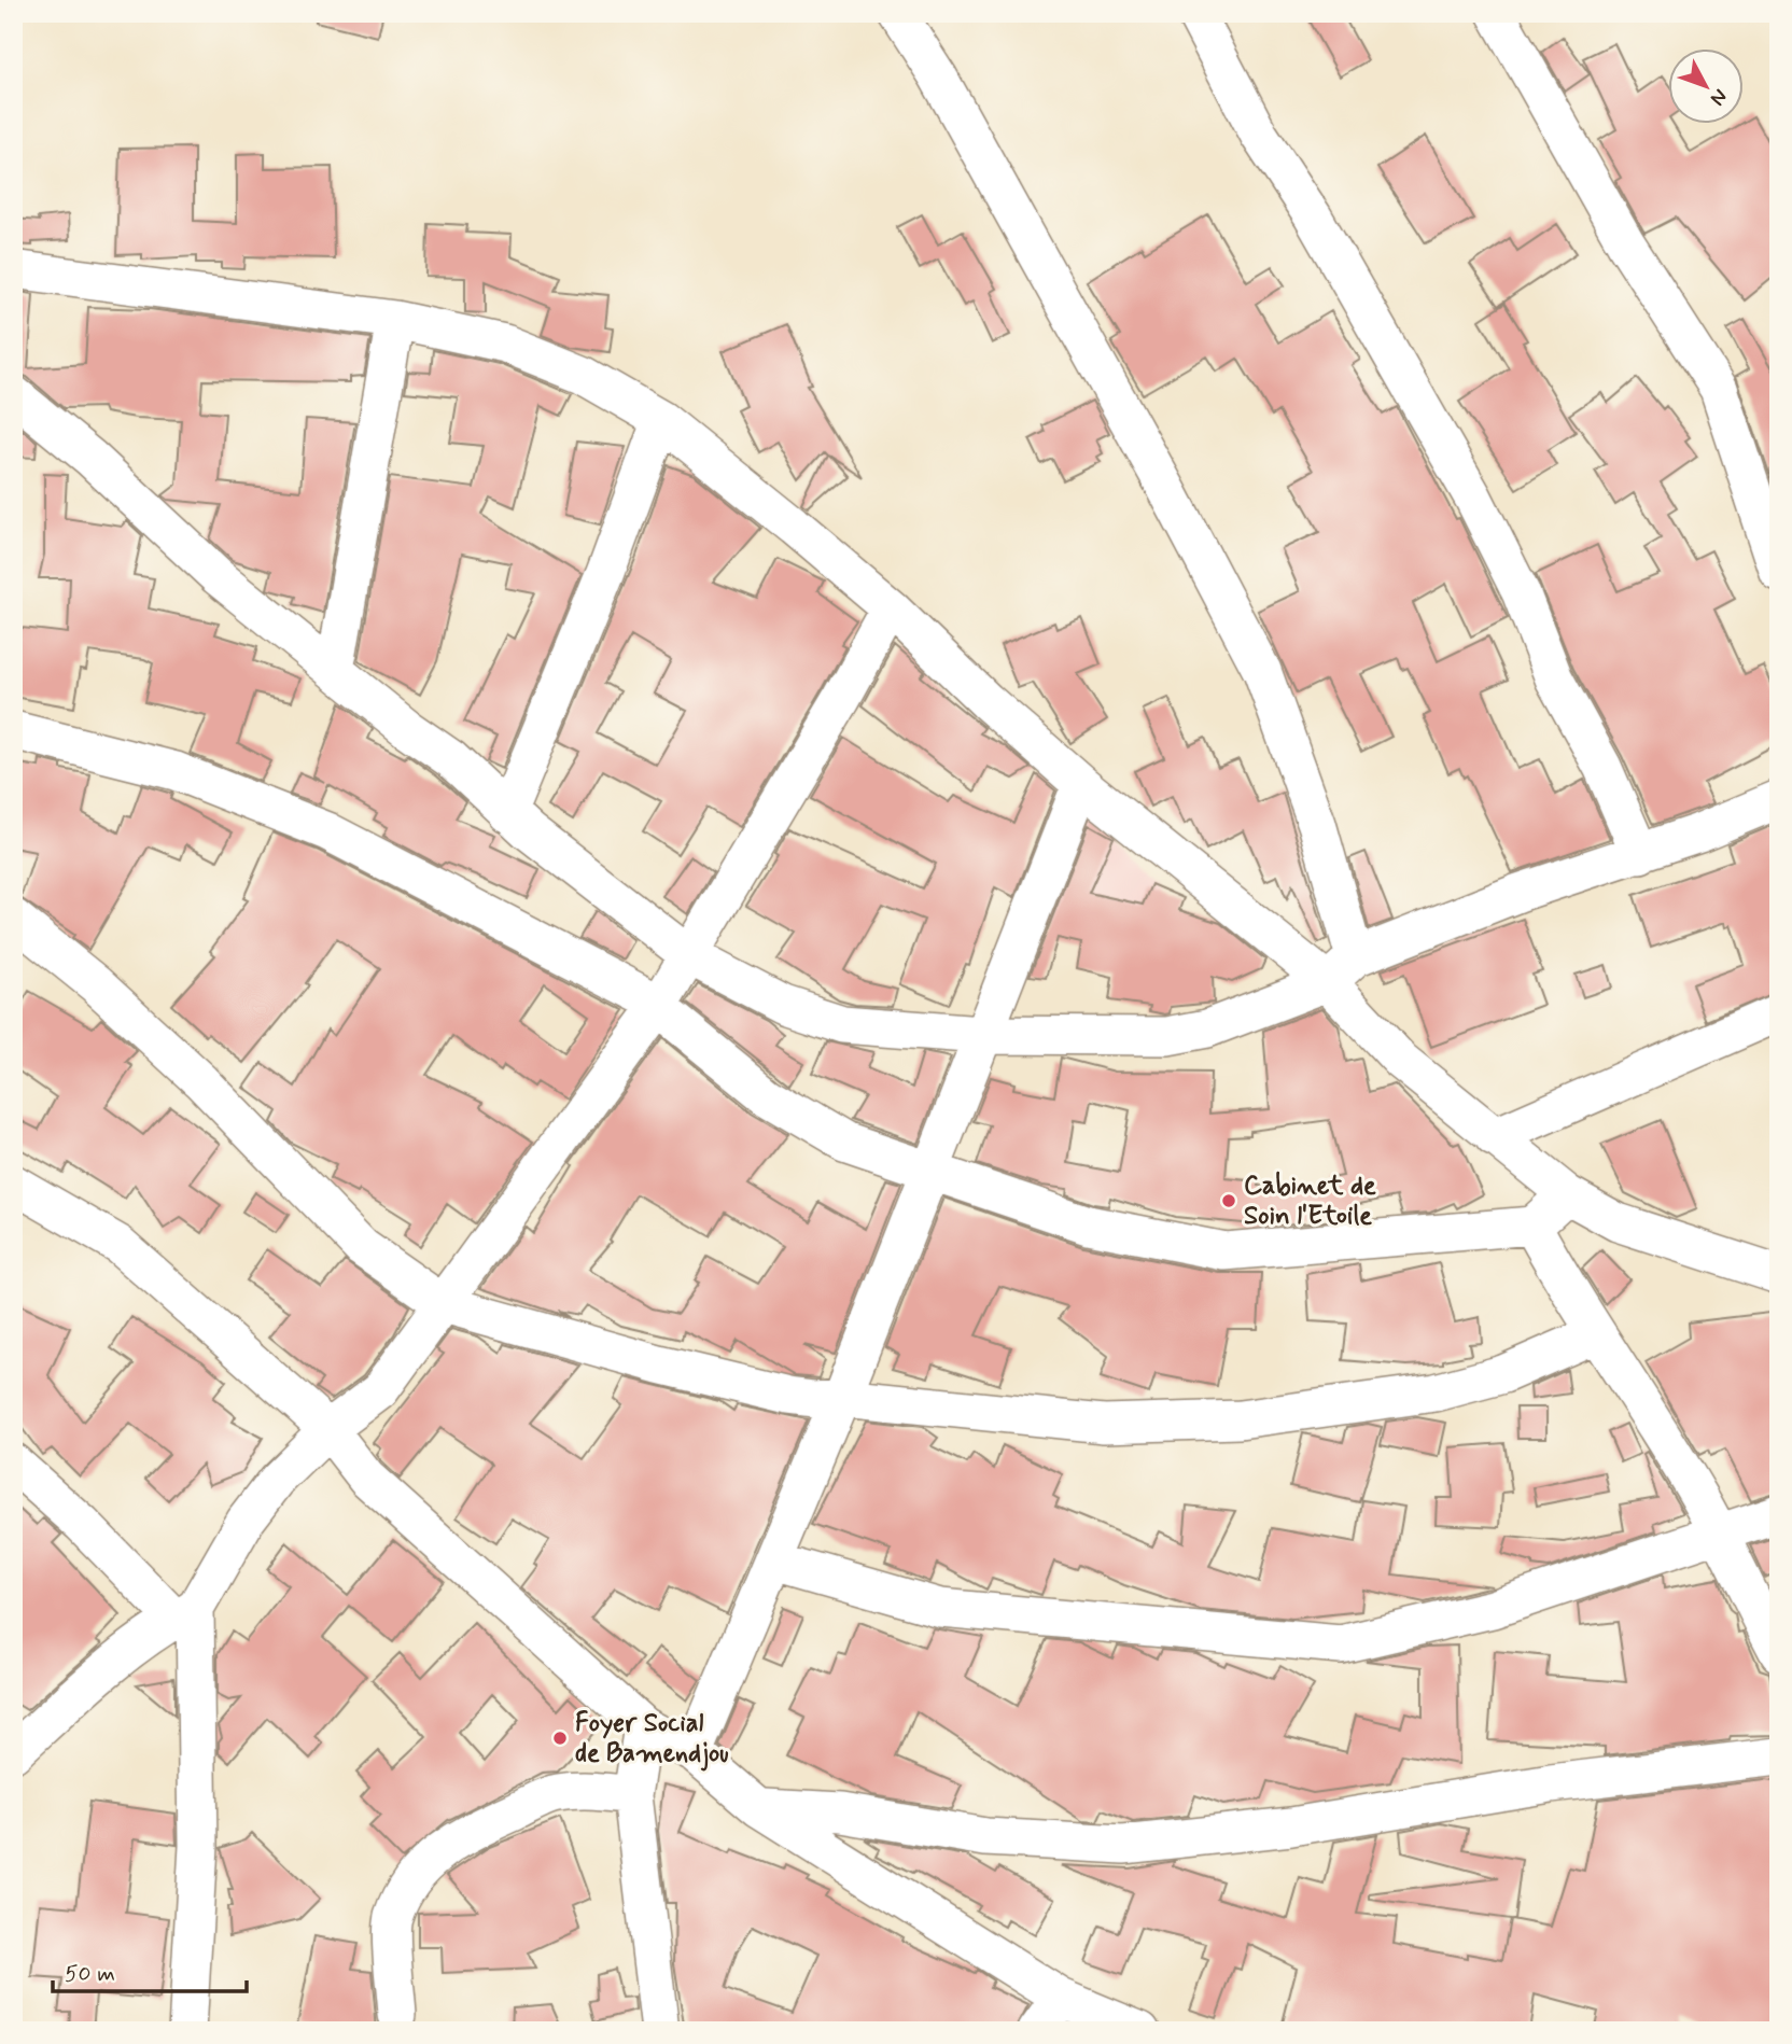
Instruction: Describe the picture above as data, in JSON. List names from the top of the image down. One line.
{"places":["Cabinet de Soin l'Etoile","Foyer Social de Bamendjou"],"scale_bar":"50 m","north":"bottom right"}
